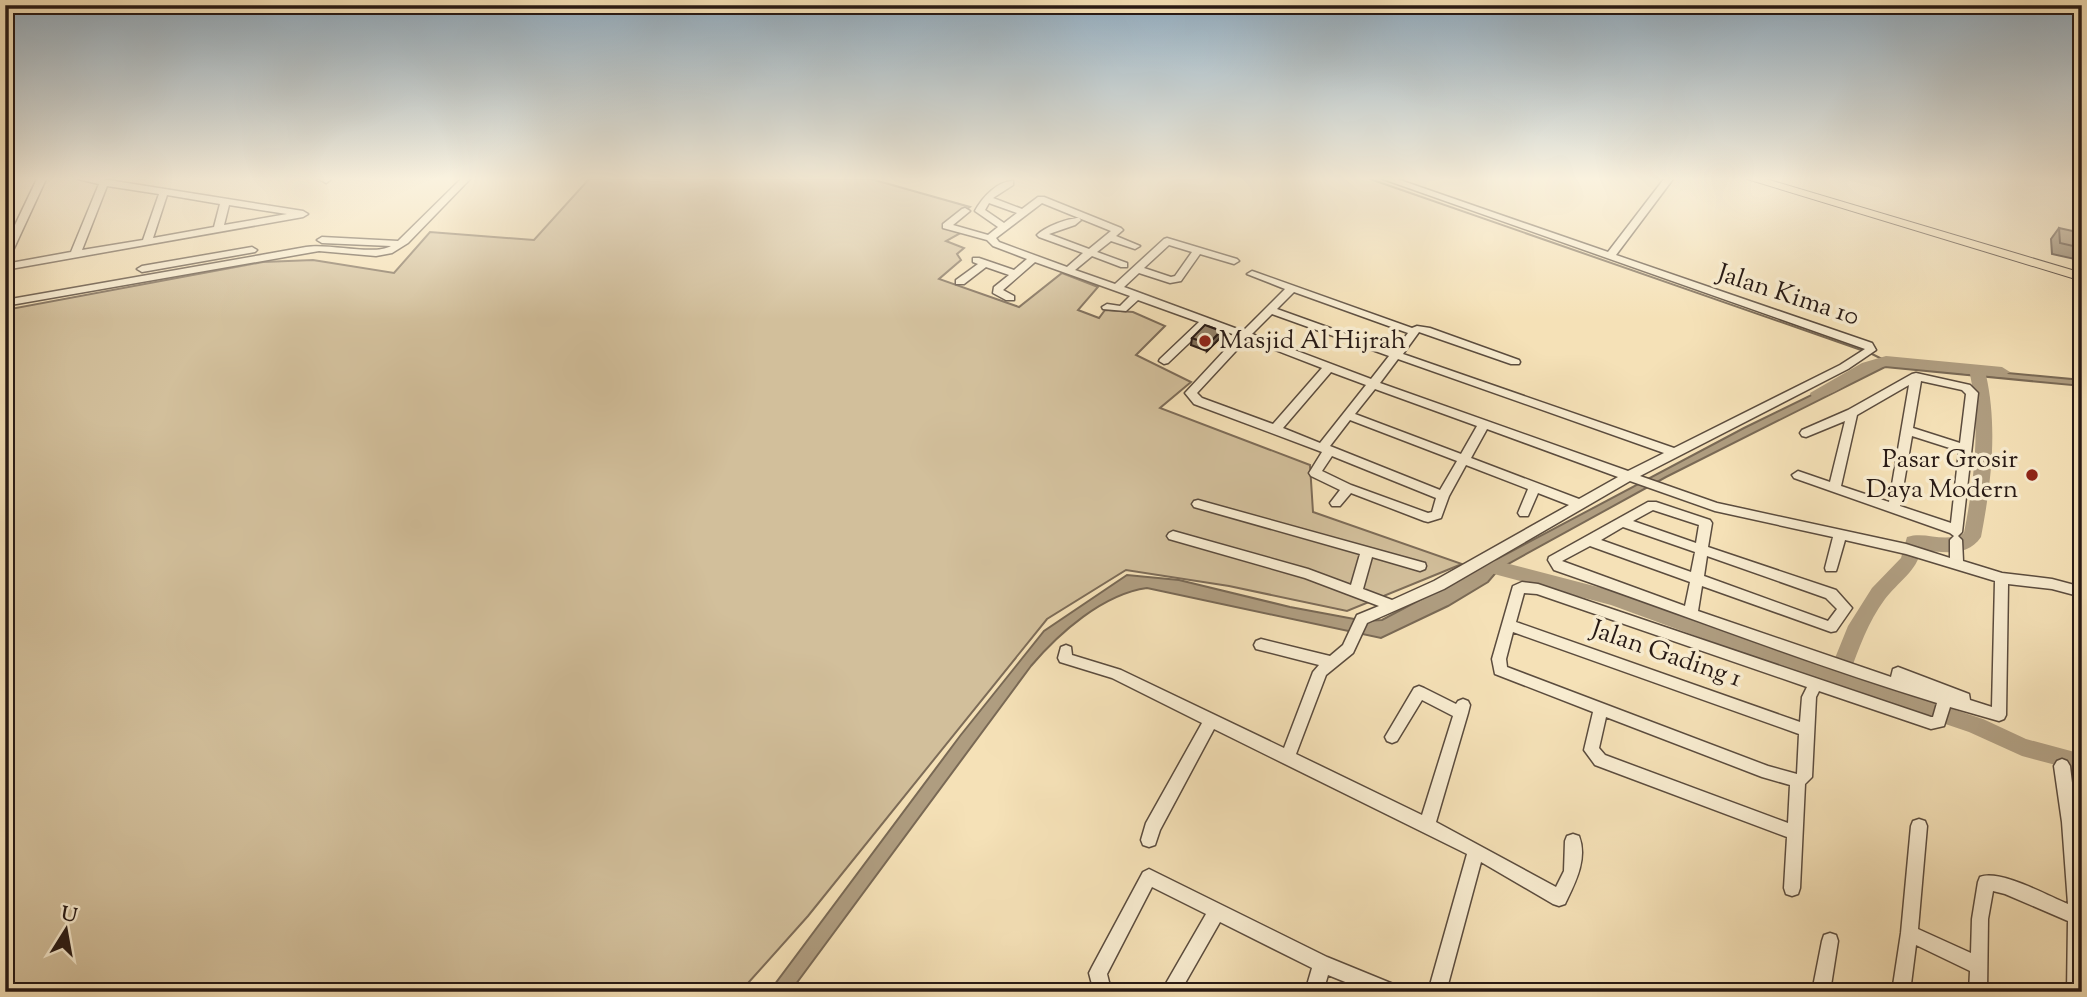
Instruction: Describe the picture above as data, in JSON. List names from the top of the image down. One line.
{"streets":{"street":["Jalan Kima 10","Jalan Gading 1"]},"places":["Masjid Al Hijrah","Pasar Grosir Daya Modern"],"north":"top"}
